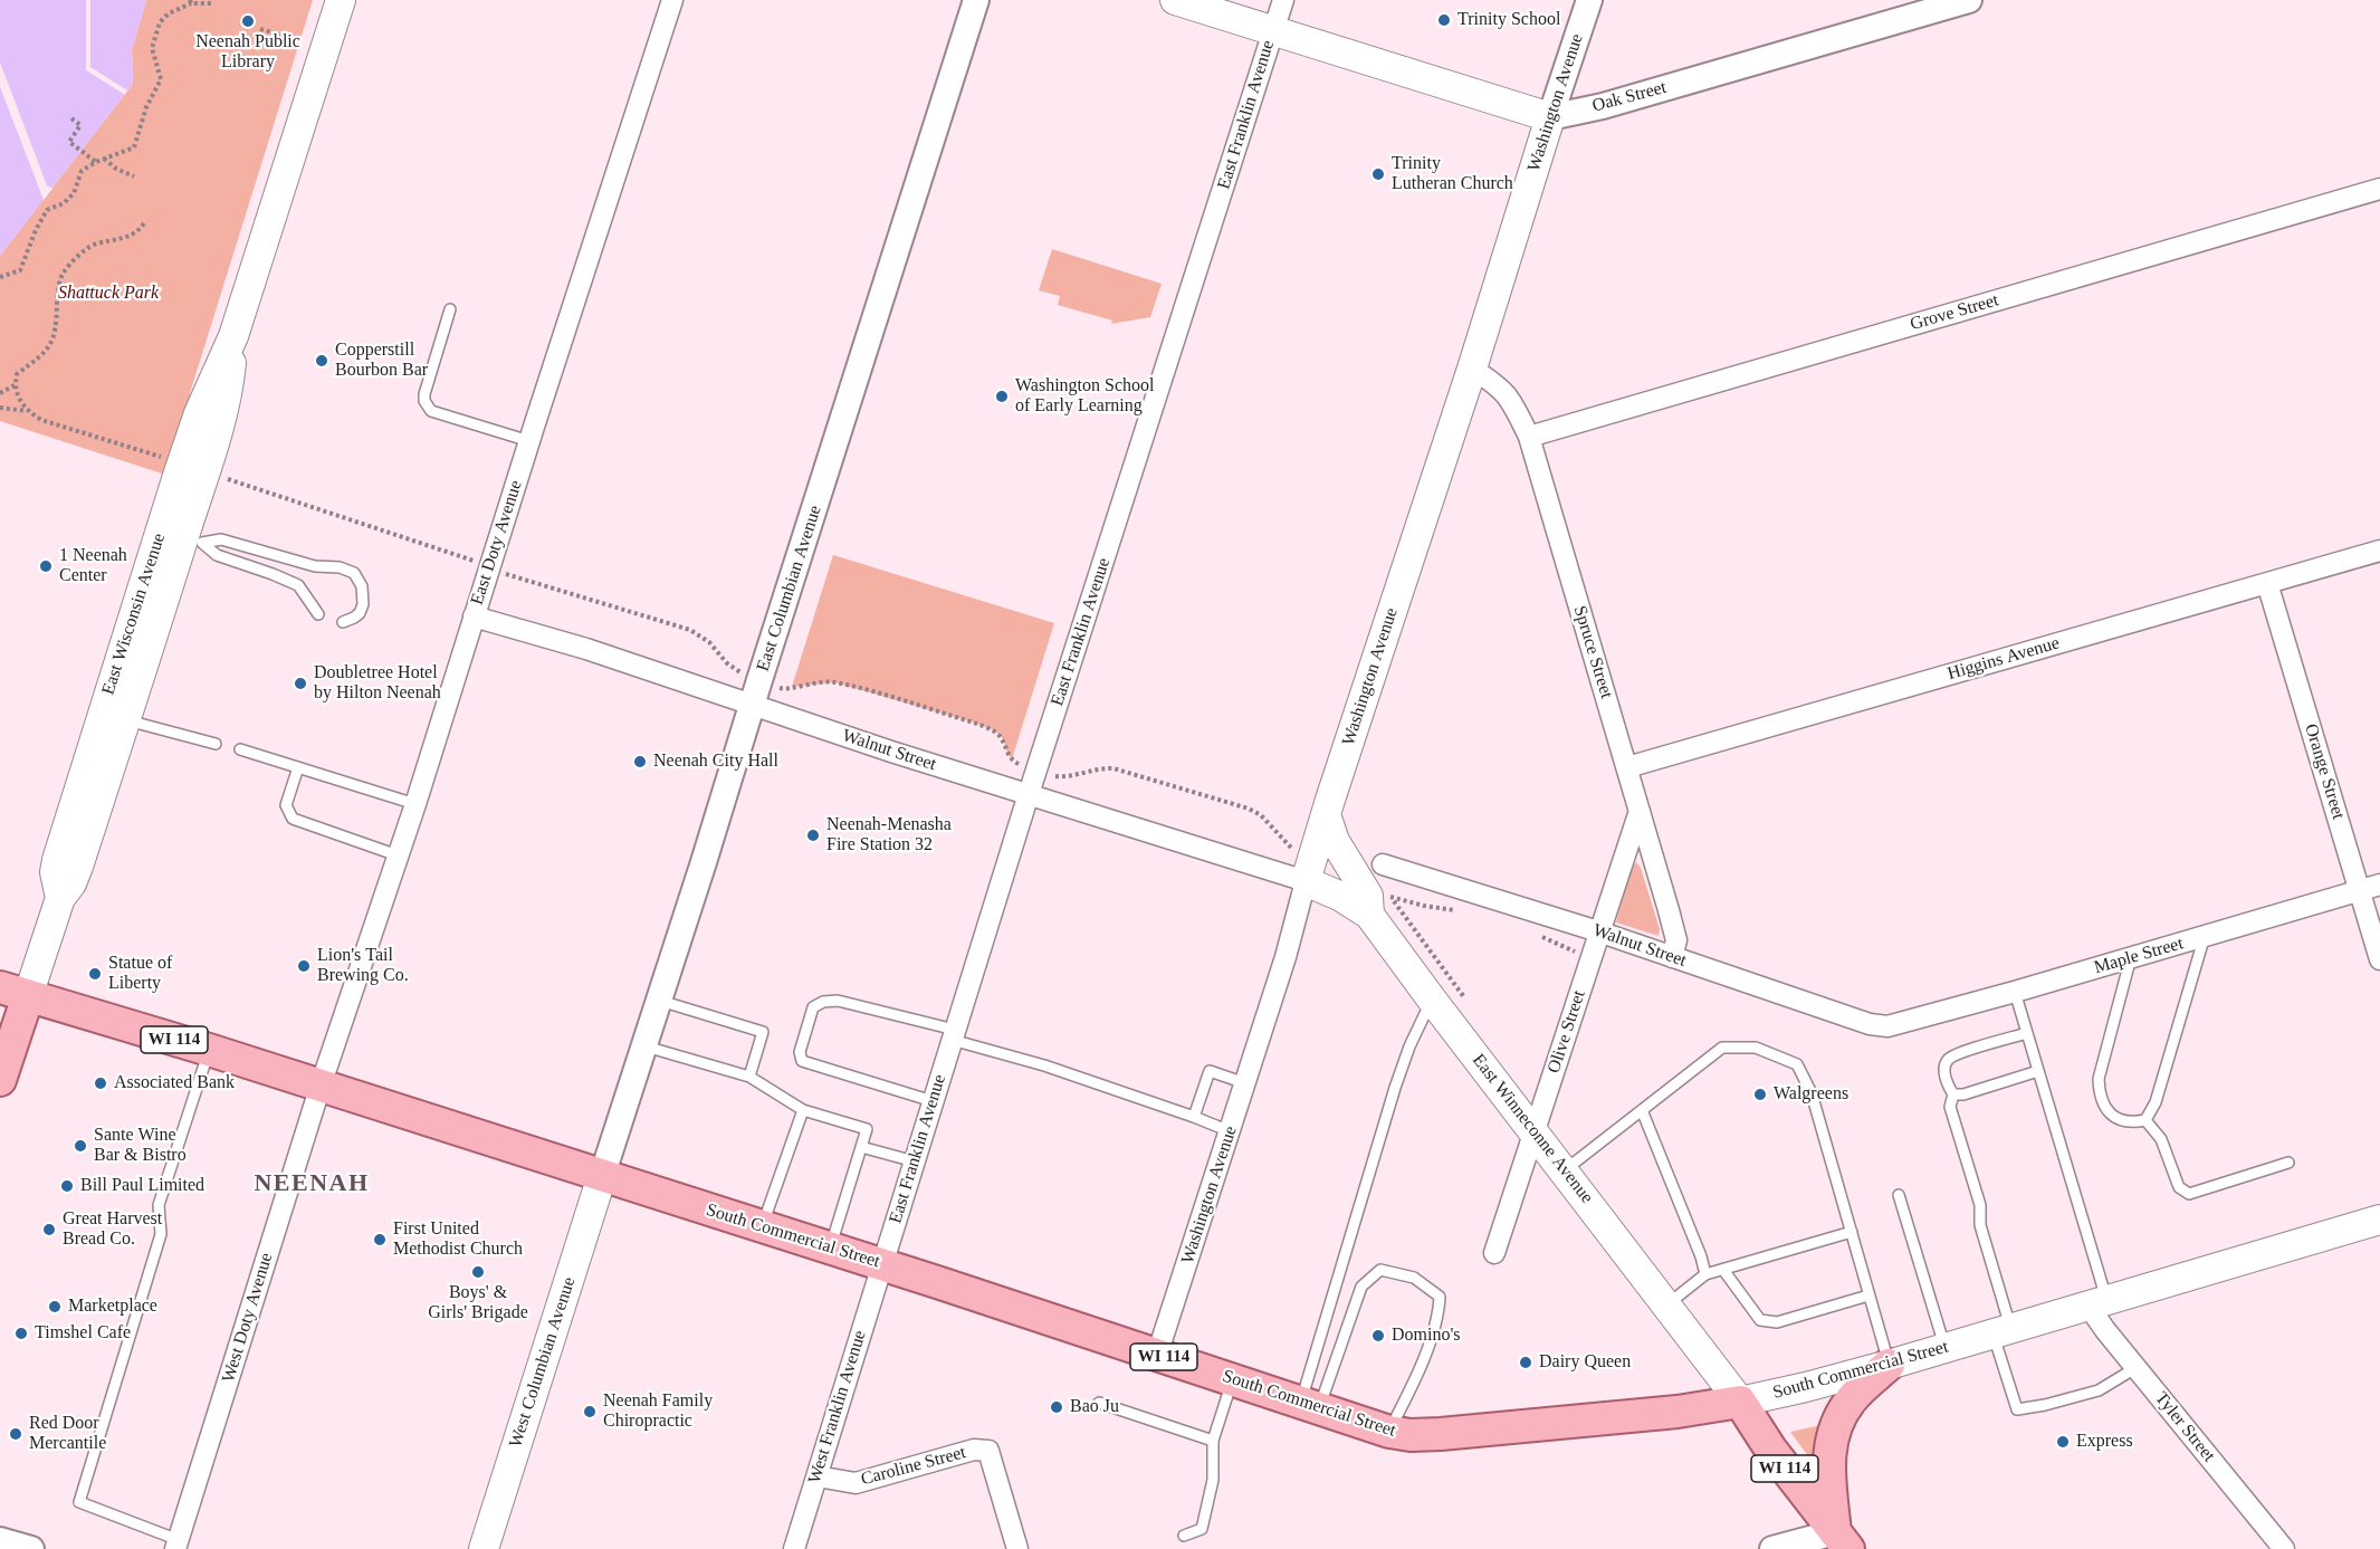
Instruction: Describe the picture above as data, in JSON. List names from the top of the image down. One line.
{"streets":{"main road":["Oak Street","Washington Avenue","East Wisconsin Avenue","WI 114","East Winneconne Avenue","South Commercial Street","West Columbian Avenue"],"street":["East Franklin Avenue","Grove Street","East Doty Avenue","East Columbian Avenue","Spruce Street","Higgins Avenue","Walnut Street","Orange Street","Maple Street","Olive Street","West Doty Avenue","West Franklin Avenue","Tyler Street","Caroline Street"]},"crossings":[["Oak Street","Washington Avenue"],["Oak Street","East Franklin Avenue"],["Washington Avenue","Spruce Street"],["Washington Avenue","Walnut Street"],["Washington Avenue","East Winneconne Avenue"],["Washington Avenue","South Commercial Street"],["East Franklin Avenue","Walnut Street"],["East Franklin Avenue","South Commercial Street"],["East Franklin Avenue","West Franklin Avenue"],["Grove Street","Spruce Street"],["East Doty Avenue","Walnut Street"],["East Doty Avenue","South Commercial Street"],["East Doty Avenue","West Doty Avenue"],["East Columbian Avenue","Walnut Street"],["East Columbian Avenue","South Commercial Street"],["East Columbian Avenue","West Columbian Avenue"],["East Wisconsin Avenue","South Commercial Street"],["Spruce Street","Higgins Avenue"],["Spruce Street","Walnut Street"],["Spruce Street","Olive Street"],["Higgins Avenue","Orange Street"],["Walnut Street","Maple Street"],["Walnut Street","Olive Street"],["Walnut Street","East Winneconne Avenue"],["Orange Street","Maple Street"],["Olive Street","East Winneconne Avenue"],["WI 114","East Winneconne Avenue"],["WI 114","South Commercial Street"],["East Winneconne Avenue","South Commercial Street"],["South Commercial Street","West Doty Avenue"],["South Commercial Street","West Columbian Avenue"],["South Commercial Street","West Franklin Avenue"],["South Commercial Street","Tyler Street"],["West Franklin Avenue","Caroline Street"]],"districts":["NEENAH"],"parks":["Shattuck Park"],"places":["Trinity School","Neenah Public Library","Trinity Lutheran Church","Copperstill Bourbon Bar","Washington School of Early Learning","1 Neenah Center","Doubletree Hotel by Hilton Neenah","Neenah City Hall","Neenah-Menasha Fire Station 32","Lion's Tail Brewing Co.","Statue of Liberty","Associated Bank","Walgreens","Sante Wine Bar & Bistro","Bill Paul Limited","Great Harvest Bread Co.","First United Methodist Church","Boys' & Girls' Brigade","Marketplace","Timshel Cafe","Domino's","Dairy Queen","Bao Ju","Neenah Family Chiropractic","Red Door Mercantile","Express"]}
